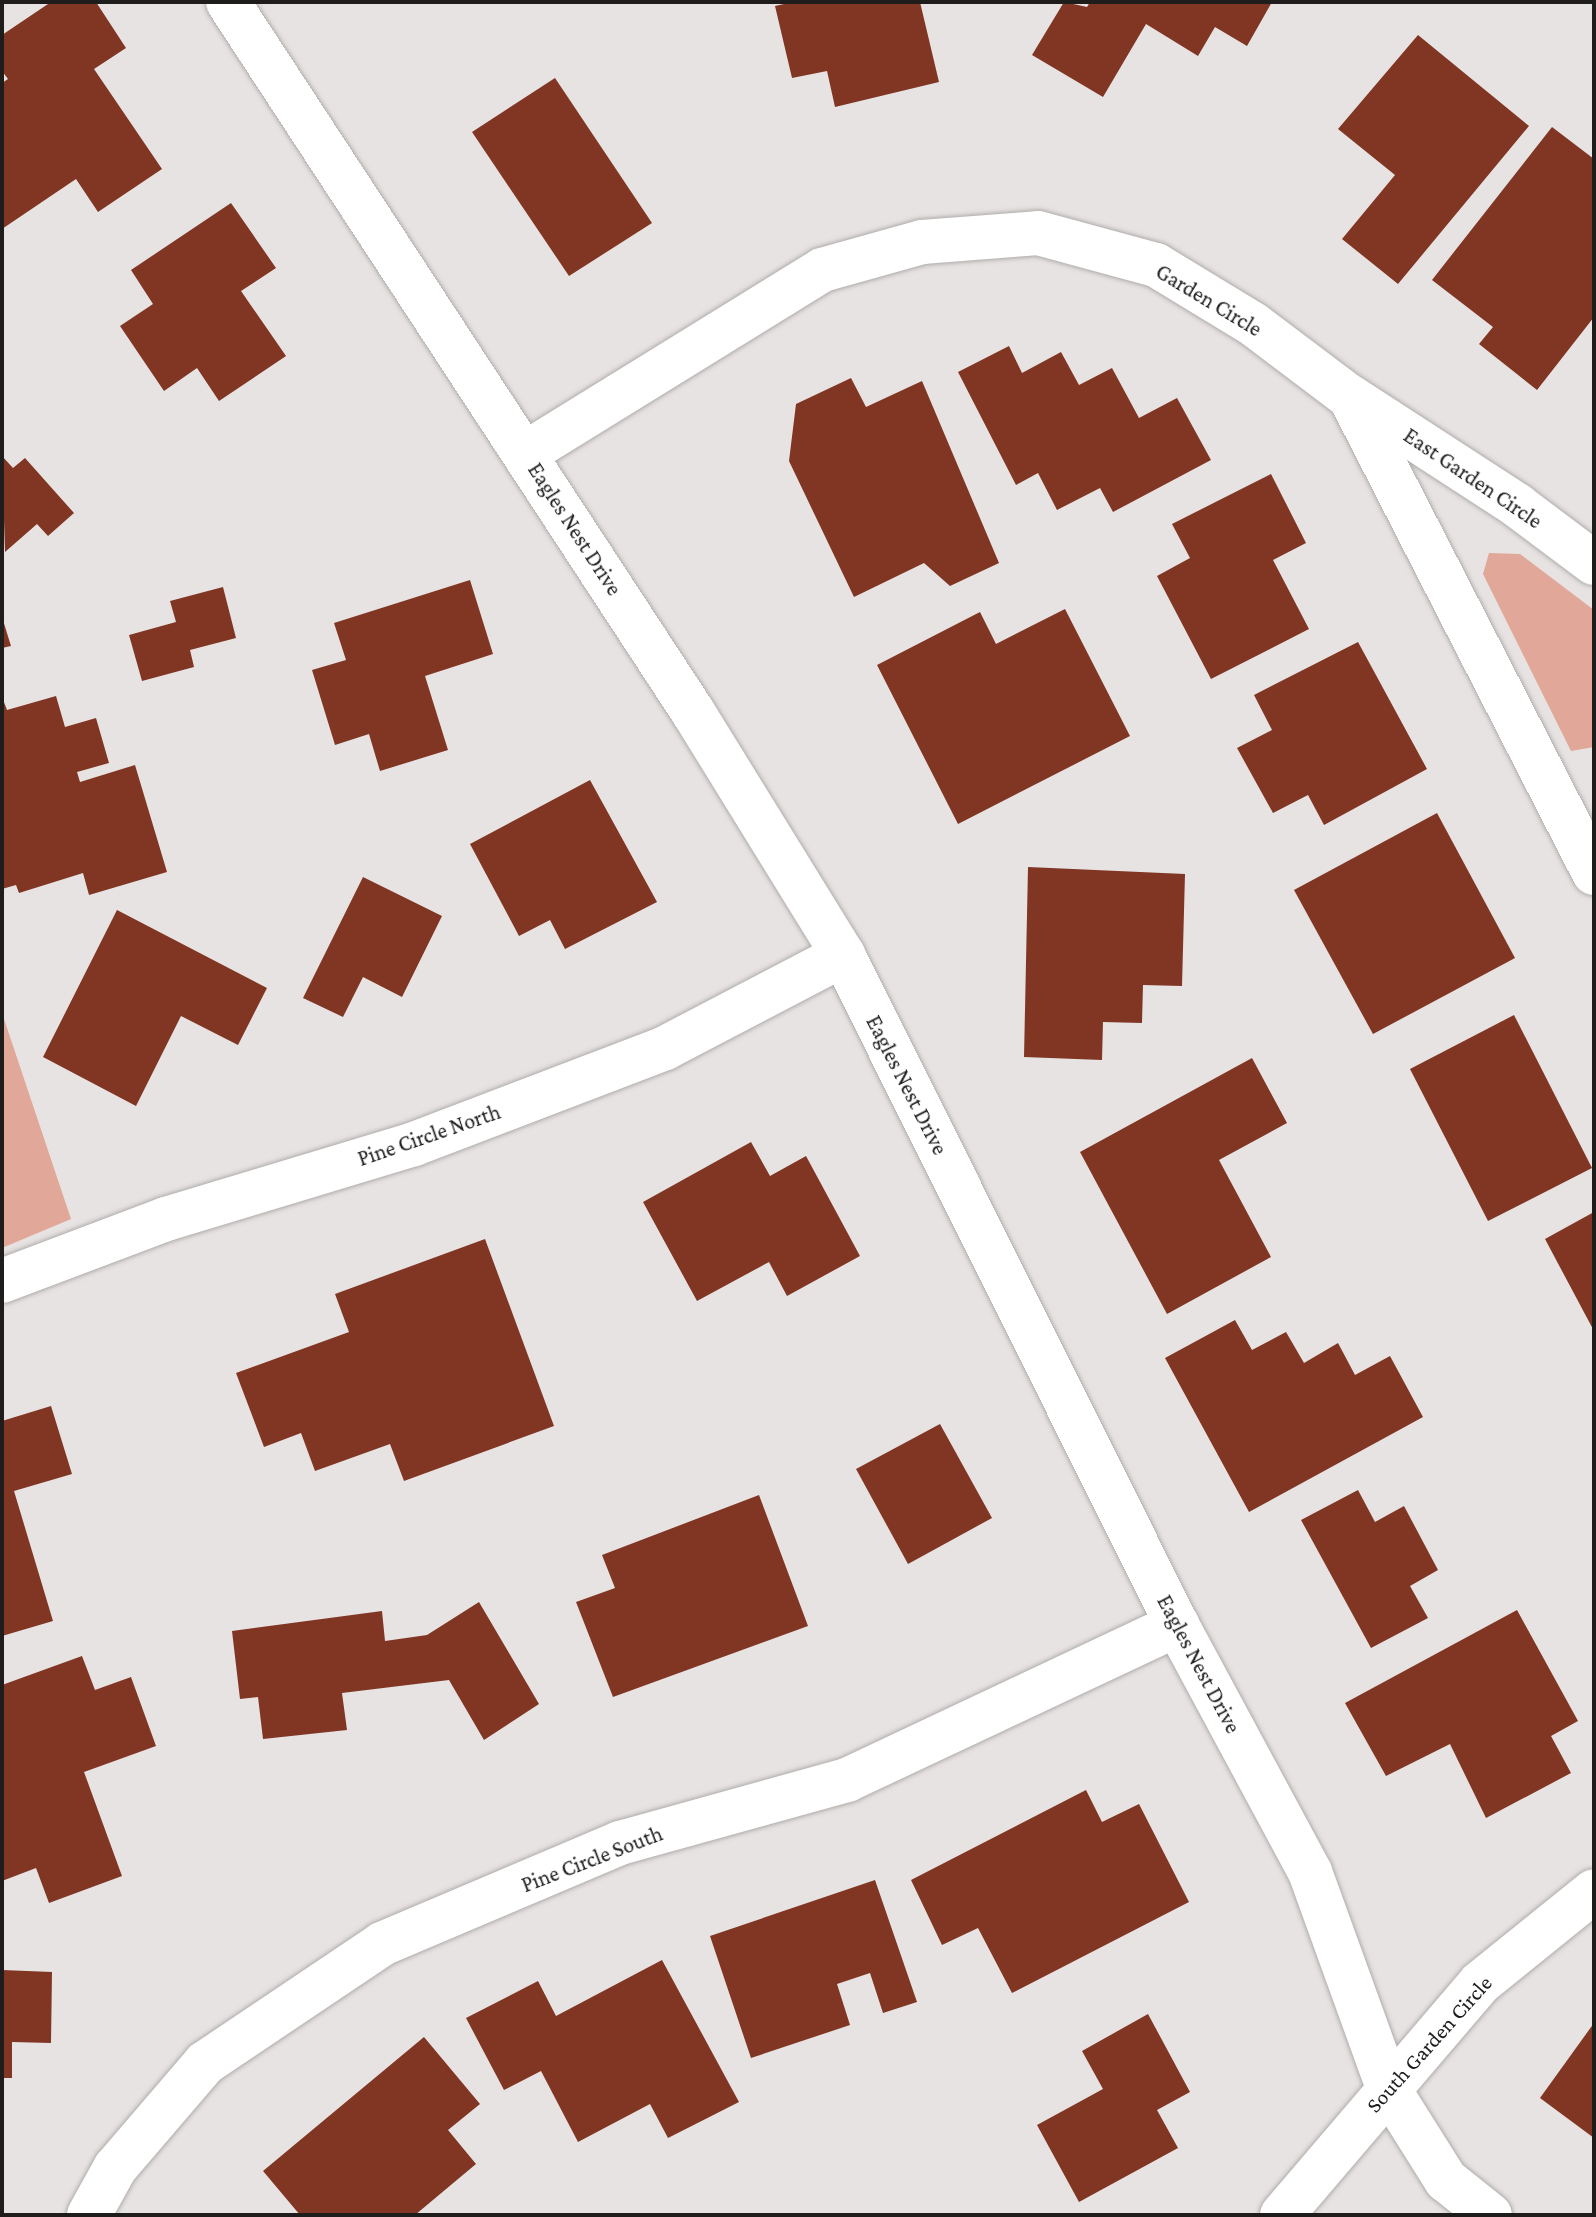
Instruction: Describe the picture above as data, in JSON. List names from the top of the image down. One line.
{"streets":{"street":["Garden Circle","East Garden Circle","Eagles Nest Drive","Pine Circle North","Pine Circle South","South Garden Circle"]},"crossings":[["Garden Circle","East Garden Circle"],["Garden Circle","Eagles Nest Drive"],["Eagles Nest Drive","Pine Circle North"],["Eagles Nest Drive","Pine Circle South"],["Eagles Nest Drive","South Garden Circle"]]}
